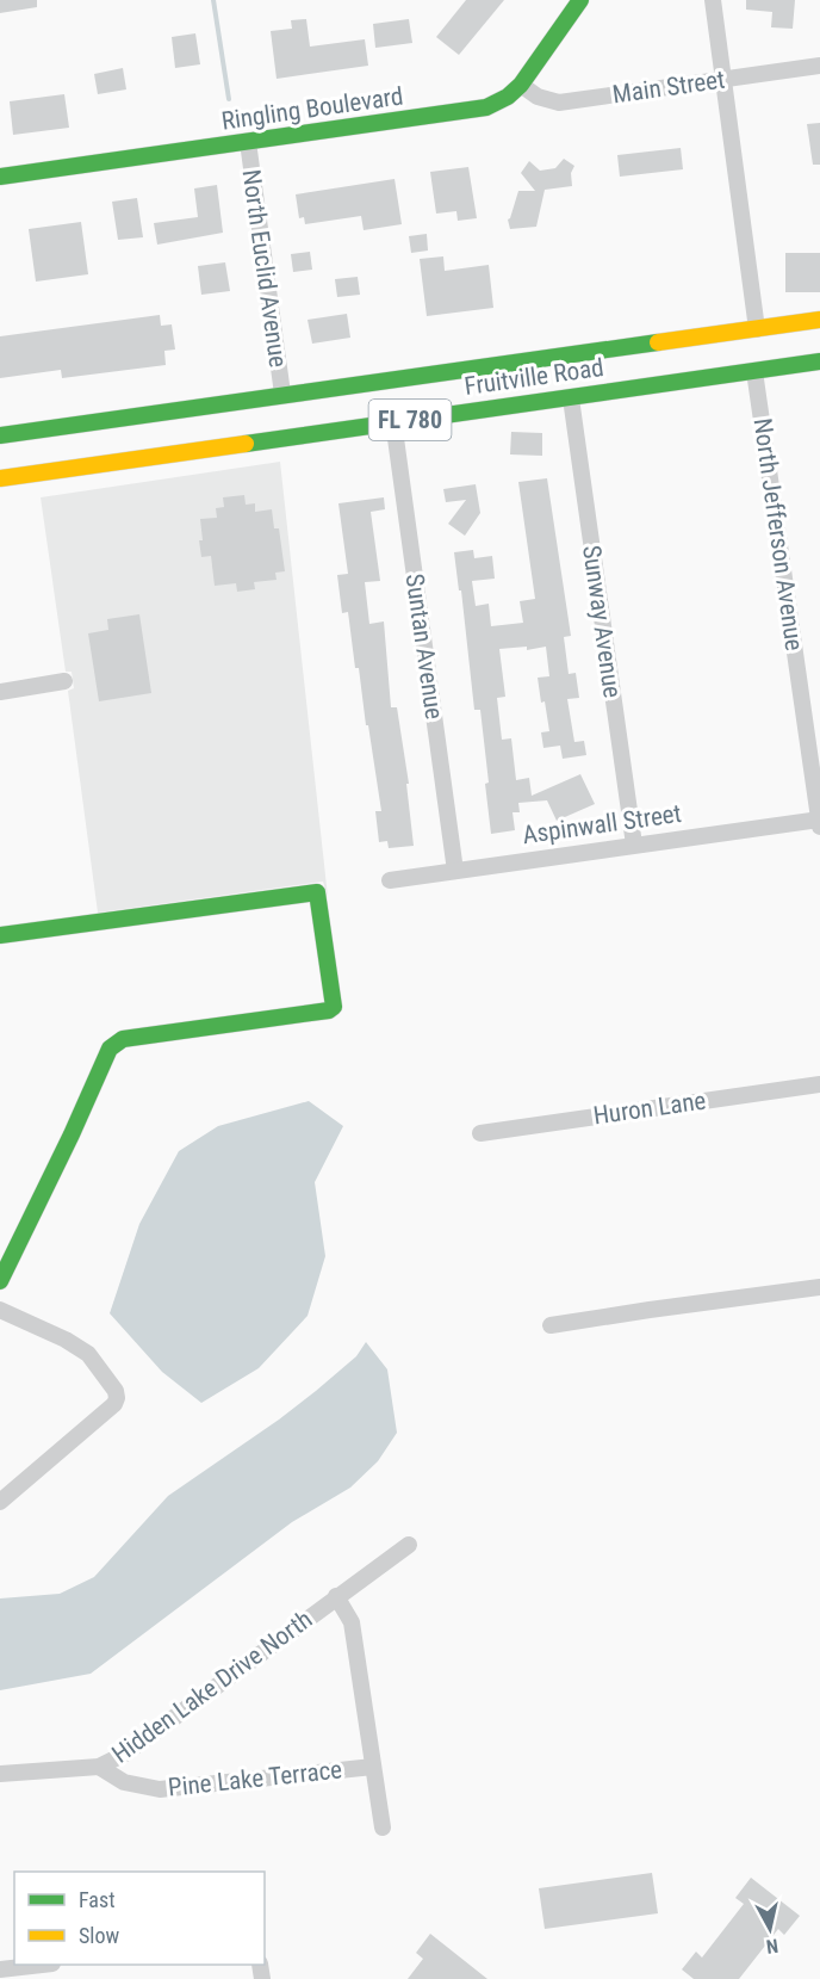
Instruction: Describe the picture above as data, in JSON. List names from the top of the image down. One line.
{"streets":{"main road":["Ringling Boulevard","Fruitville Road","FL 780"],"street":["Main Street","North Euclid Avenue","North Jefferson Avenue","Sunway Avenue","Suntan Avenue","Aspinwall Street","Huron Lane","Hidden Lake Drive North","Pine Lake Terrace"]},"crossings":[["Main Street","Ringling Boulevard"],["Ringling Boulevard","North Euclid Avenue"],["North Euclid Avenue","Fruitville Road"],["Fruitville Road","North Jefferson Avenue"],["Fruitville Road","Sunway Avenue"],["Fruitville Road","Suntan Avenue"],["North Jefferson Avenue","Aspinwall Street"],["Sunway Avenue","Aspinwall Street"],["Suntan Avenue","Aspinwall Street"],["Hidden Lake Drive North","Pine Lake Terrace"]],"legend":["Fast","Slow"],"north":"bottom"}
